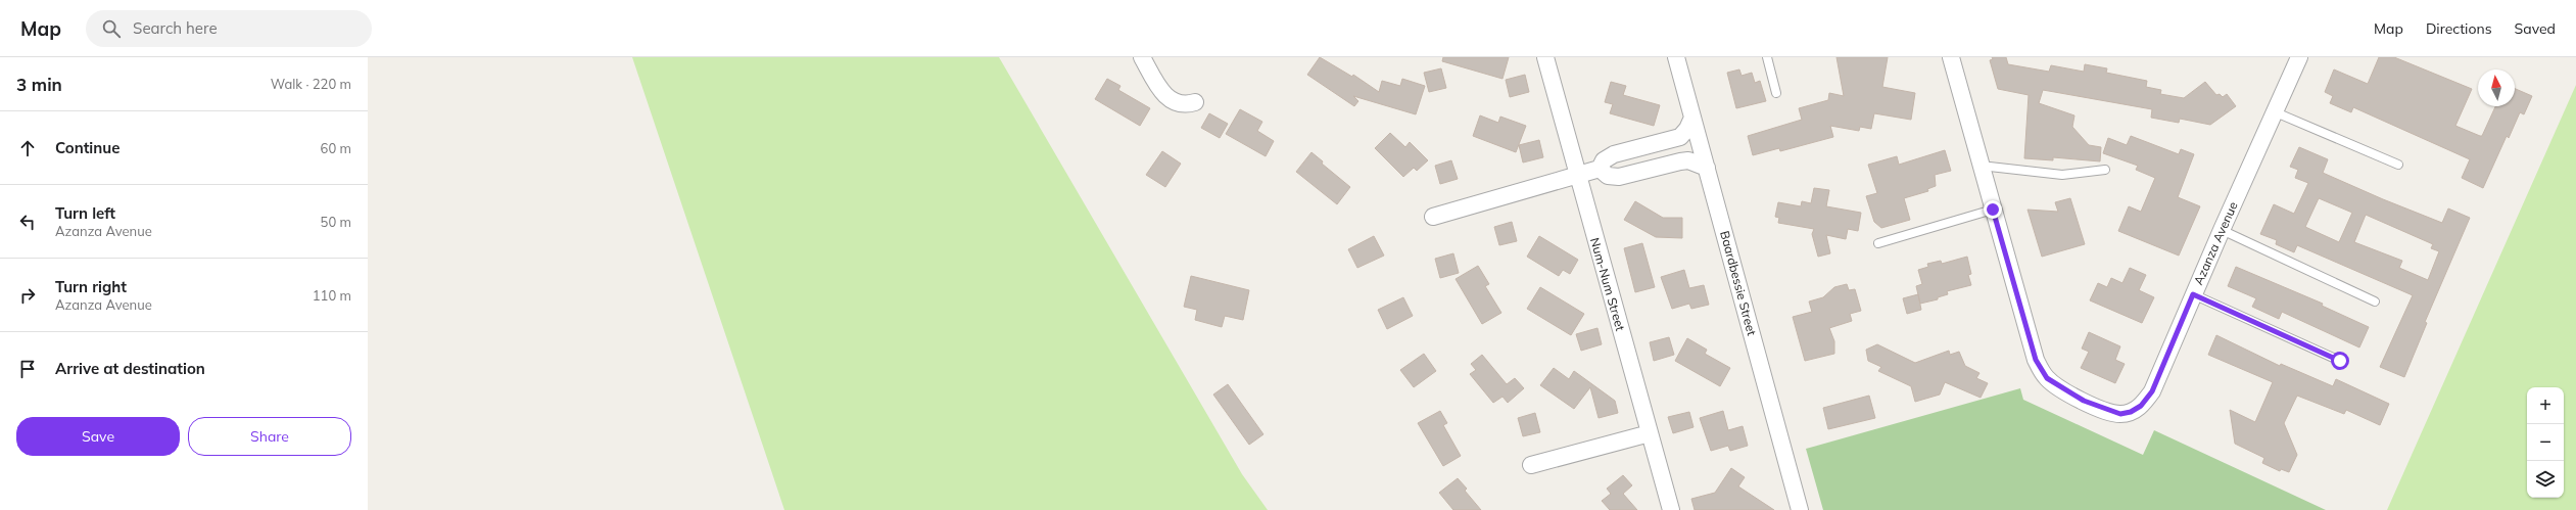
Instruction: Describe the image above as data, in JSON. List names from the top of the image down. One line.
{"streets":{"street":["Azanza Avenue","Baardbessie Street","Num-Num Street"]},"north":"top","page":{"header":"Map","search":"Search here","nav":["Map","Directions","Saved"],"heading":["3 min","Walk · 220 m"],"list":[["Continue","60 m"],["Turn left","Azanza Avenue","50 m"],["Turn right","Azanza Avenue","110 m"],"Arrive at destination"],"map_buttons":["+","−"],"buttons":["Save","Share"]}}
